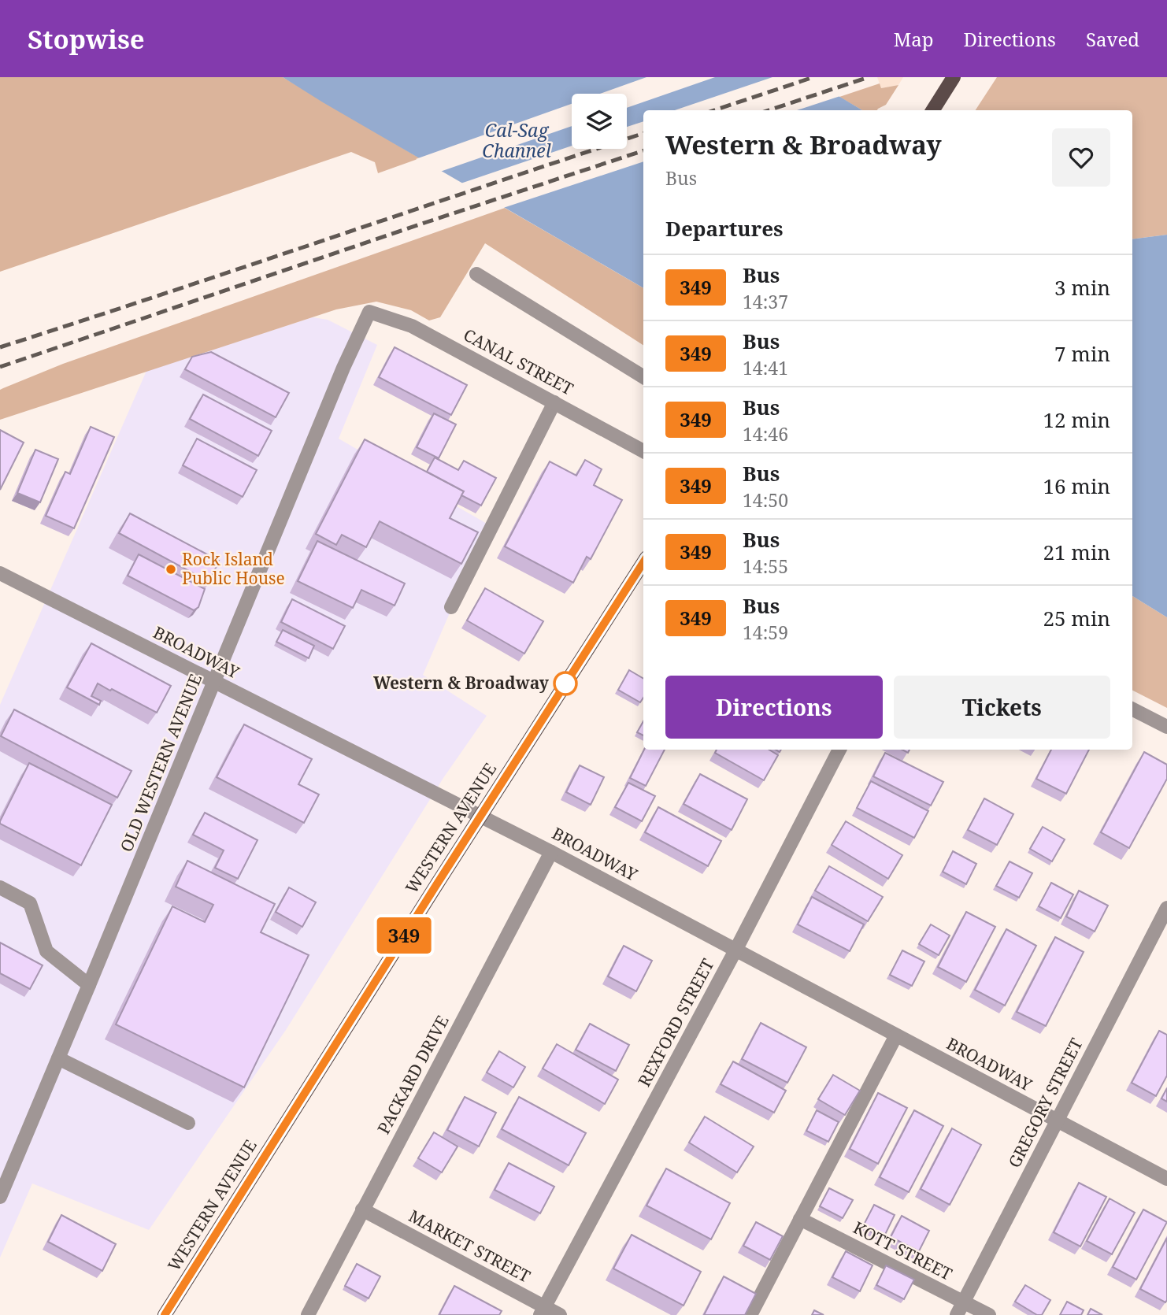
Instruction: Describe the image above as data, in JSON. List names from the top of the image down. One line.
{"streets":{"main road":["WESTERN AVENUE"],"street":["CANAL STREET","BROADWAY","OLD WESTERN AVENUE","REXFORD STREET","PACKARD DRIVE","GREGORY STREET","MARKET STREET","KOTT STREET"]},"crossings":[["CANAL STREET","OLD WESTERN AVENUE"],["BROADWAY","OLD WESTERN AVENUE"],["BROADWAY","REXFORD STREET"],["BROADWAY","PACKARD DRIVE"],["BROADWAY","GREGORY STREET"],["REXFORD STREET","MARKET STREET"],["PACKARD DRIVE","MARKET STREET"],["GREGORY STREET","KOTT STREET"]],"water":["Cal-Sag Channel"],"places":["Rock Island Public House","Western & Broadway"],"lines":["bus line 349"],"page":{"header":"Stopwise","nav":["Map","Directions","Saved"],"on_map":"349","heading":[["Western & Broadway","Bus"],"Departures"],"list":[{"mark":"349","name":"Bus","note":"14:37","value":"3 min"},{"mark":"349","name":"Bus","note":"14:41","value":"7 min"},{"mark":"349","name":"Bus","note":"14:46","value":"12 min"},{"mark":"349","name":"Bus","note":"14:50","value":"16 min"},{"mark":"349","name":"Bus","note":"14:55","value":"21 min"},{"mark":"349","name":"Bus","note":"14:59","value":"25 min"}],"buttons":["Directions","Tickets"]}}
